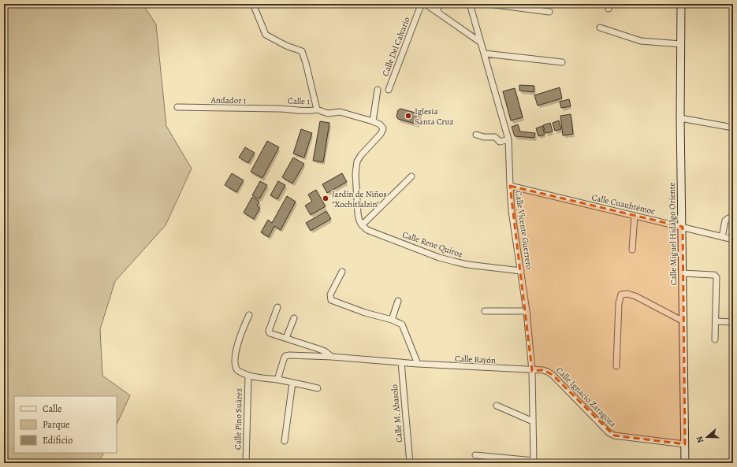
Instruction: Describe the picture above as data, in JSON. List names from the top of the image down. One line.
{"streets":{"street":["Calle Del Calvario","Andador 1","Calle 1","Calle Cuauhtémoc","Calle Vicente Guerrero","Calle Miguel Hidalgo Oriente","Calle Rene Quiroz","Calle Rayón","Calle Ignacio Zaragoza","Calle M. Abasolo","Calle Pino Suárez"]},"crossings":[["Calle Del Calvario","Calle Vicente Guerrero"],["Andador 1","Calle 1"],["Calle 1","Calle Rene Quiroz"],["Calle Cuauhtémoc","Calle Vicente Guerrero"],["Calle Cuauhtémoc","Calle Miguel Hidalgo Oriente"],["Calle Vicente Guerrero","Calle Rene Quiroz"],["Calle Vicente Guerrero","Calle Rayón"],["Calle Vicente Guerrero","Calle Ignacio Zaragoza"],["Calle Miguel Hidalgo Oriente","Calle Ignacio Zaragoza"],["Calle Rayón","Calle Ignacio Zaragoza"],["Calle Rayón","Calle M. Abasolo"]],"places":["Iglesia Santa Cruz","Jardín de Niños \"Xochitlalzin\""],"legend":["Calle","Parque","Edificio"],"north":"left"}
